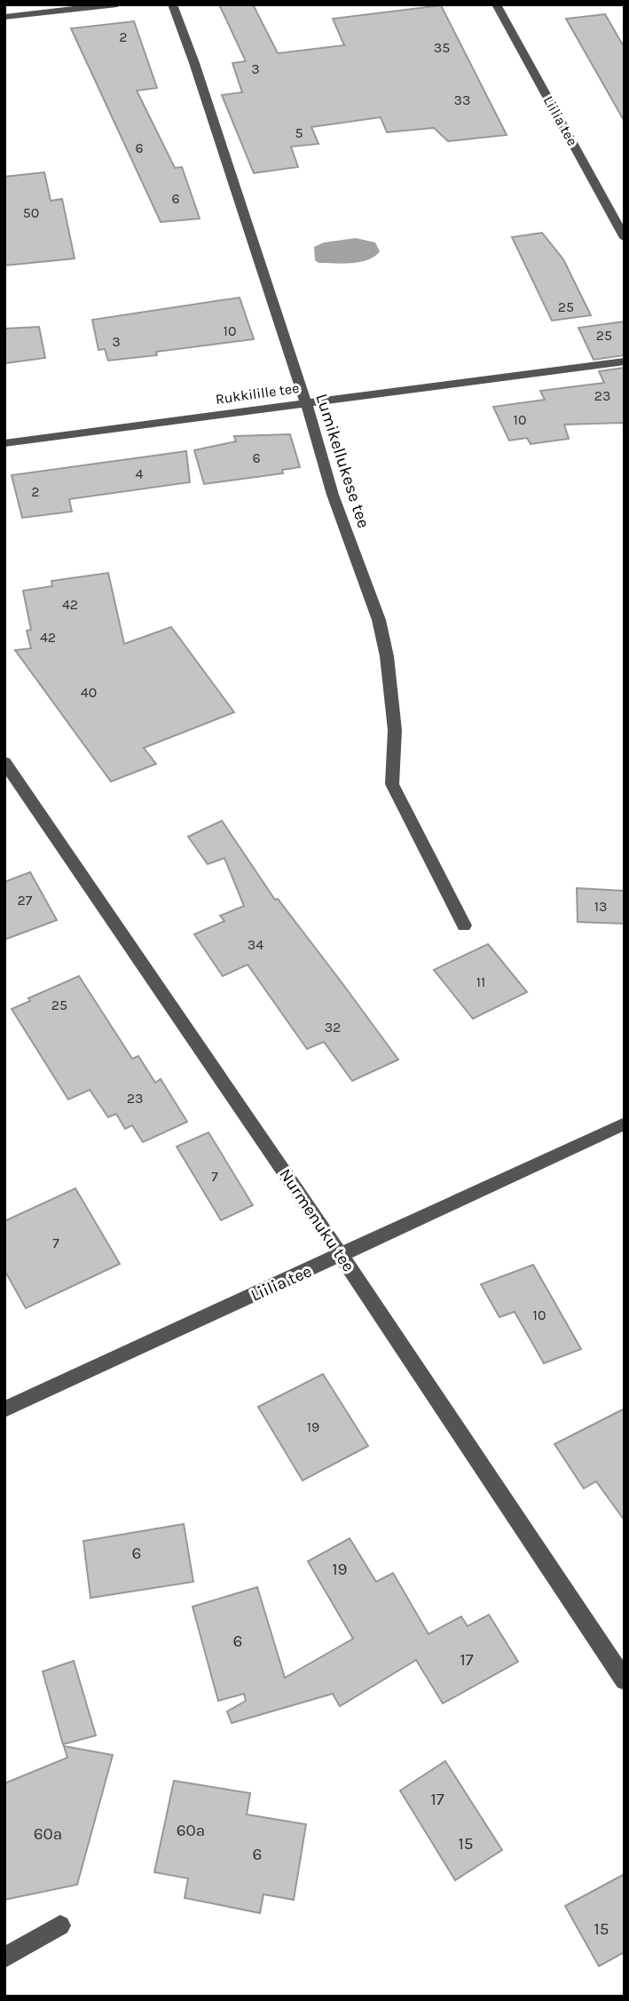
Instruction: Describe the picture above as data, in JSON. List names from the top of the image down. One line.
{"streets":{"street":["Liilia tee","Rukkilille tee","Lumikellukese tee","Nurmenuku tee"]},"crossings":[["Liilia tee","Nurmenuku tee"],["Rukkilille tee","Lumikellukese tee"]],"house_numbers":["2","35","3","33","5","6","6","50","25","10","25","3","23","10","6","4","2","42","42","40","27","13","34","11","25","32","23","7","7","10","19","6","19","6","17","17","60a","60a","15","6","15"]}
